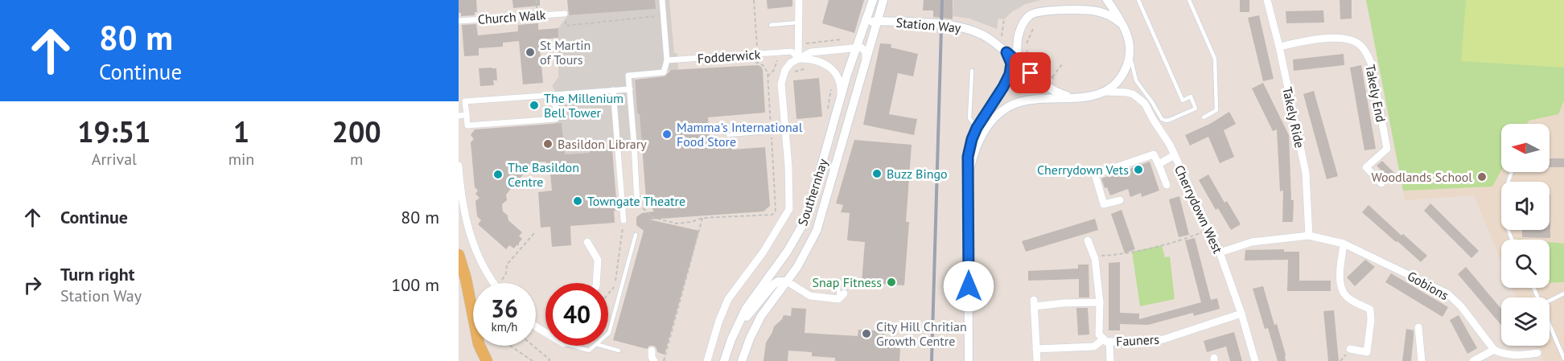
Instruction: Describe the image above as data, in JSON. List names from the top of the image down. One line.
{"streets":{"street":["Church Walk","Station Way","Fodderwick","Takely End","Takely Ride","Southernhay","Cherrydown West","Gobions","Fauners"]},"crossings":[["Station Way","Southernhay"],["Station Way","Cherrydown West"],["Takely End","Takely Ride"],["Takely Ride","Gobions"],["Cherrydown West","Gobions"],["Cherrydown West","Fauners"]],"places":["St Martin of Tours","The Millenium Bell Tower","Mamma's International Food Store","Basildon Library","Cherrydown Vets","Buzz Bingo","The Basildon Centre","Woodlands School","Towngate Theatre","Snap Fitness","City Hill Chritian Growth Centre"],"north":"left","page":{"turn":["80 m","Continue"],"eta":["19:51","Arrival","1","min","200","m"],"list":[{"name":"Continue","value":"80 m"},{"name":"Turn right","note":"Station Way","value":"100 m"}],"speed":"36 km/h","limit":"40"}}
